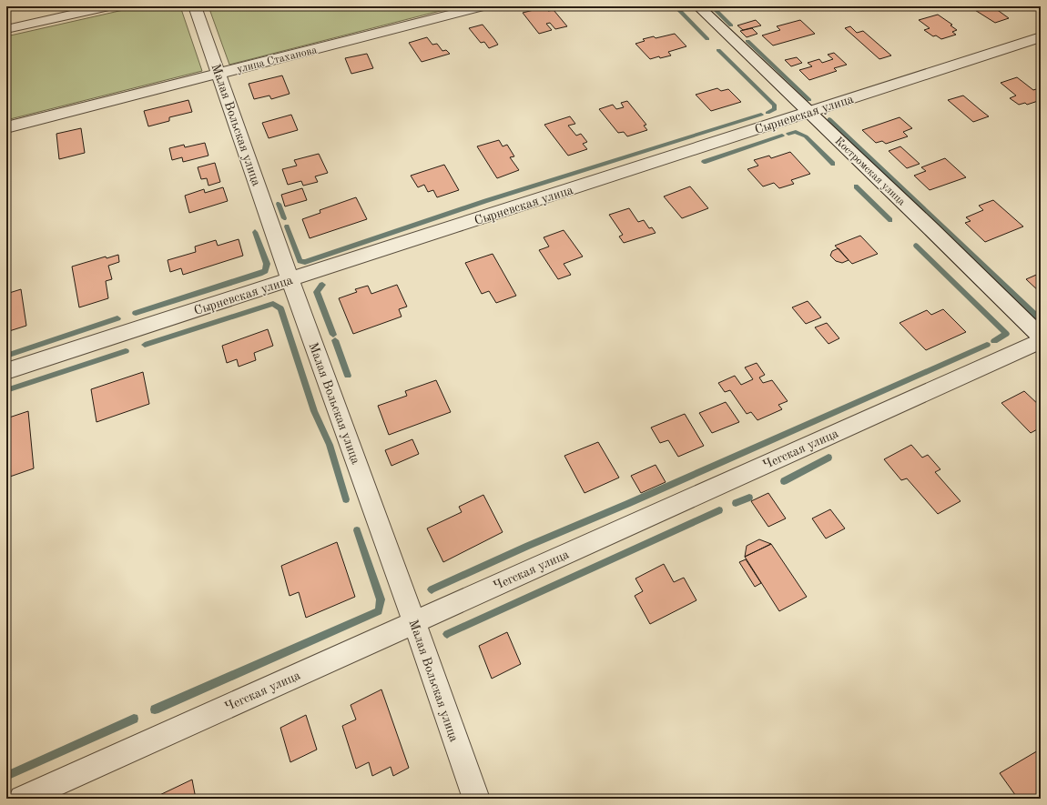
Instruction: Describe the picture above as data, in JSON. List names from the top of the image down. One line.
{"streets":{"street":["улица Стаханова","Сырневская улица","Малая Вольская улица","Костромская улица","Чегская улица"]},"crossings":[["улица Стаханова","Малая Вольская улица"],["Сырневская улица","Малая Вольская улица"],["Сырневская улица","Костромская улица"],["Малая Вольская улица","Чегская улица"]]}
